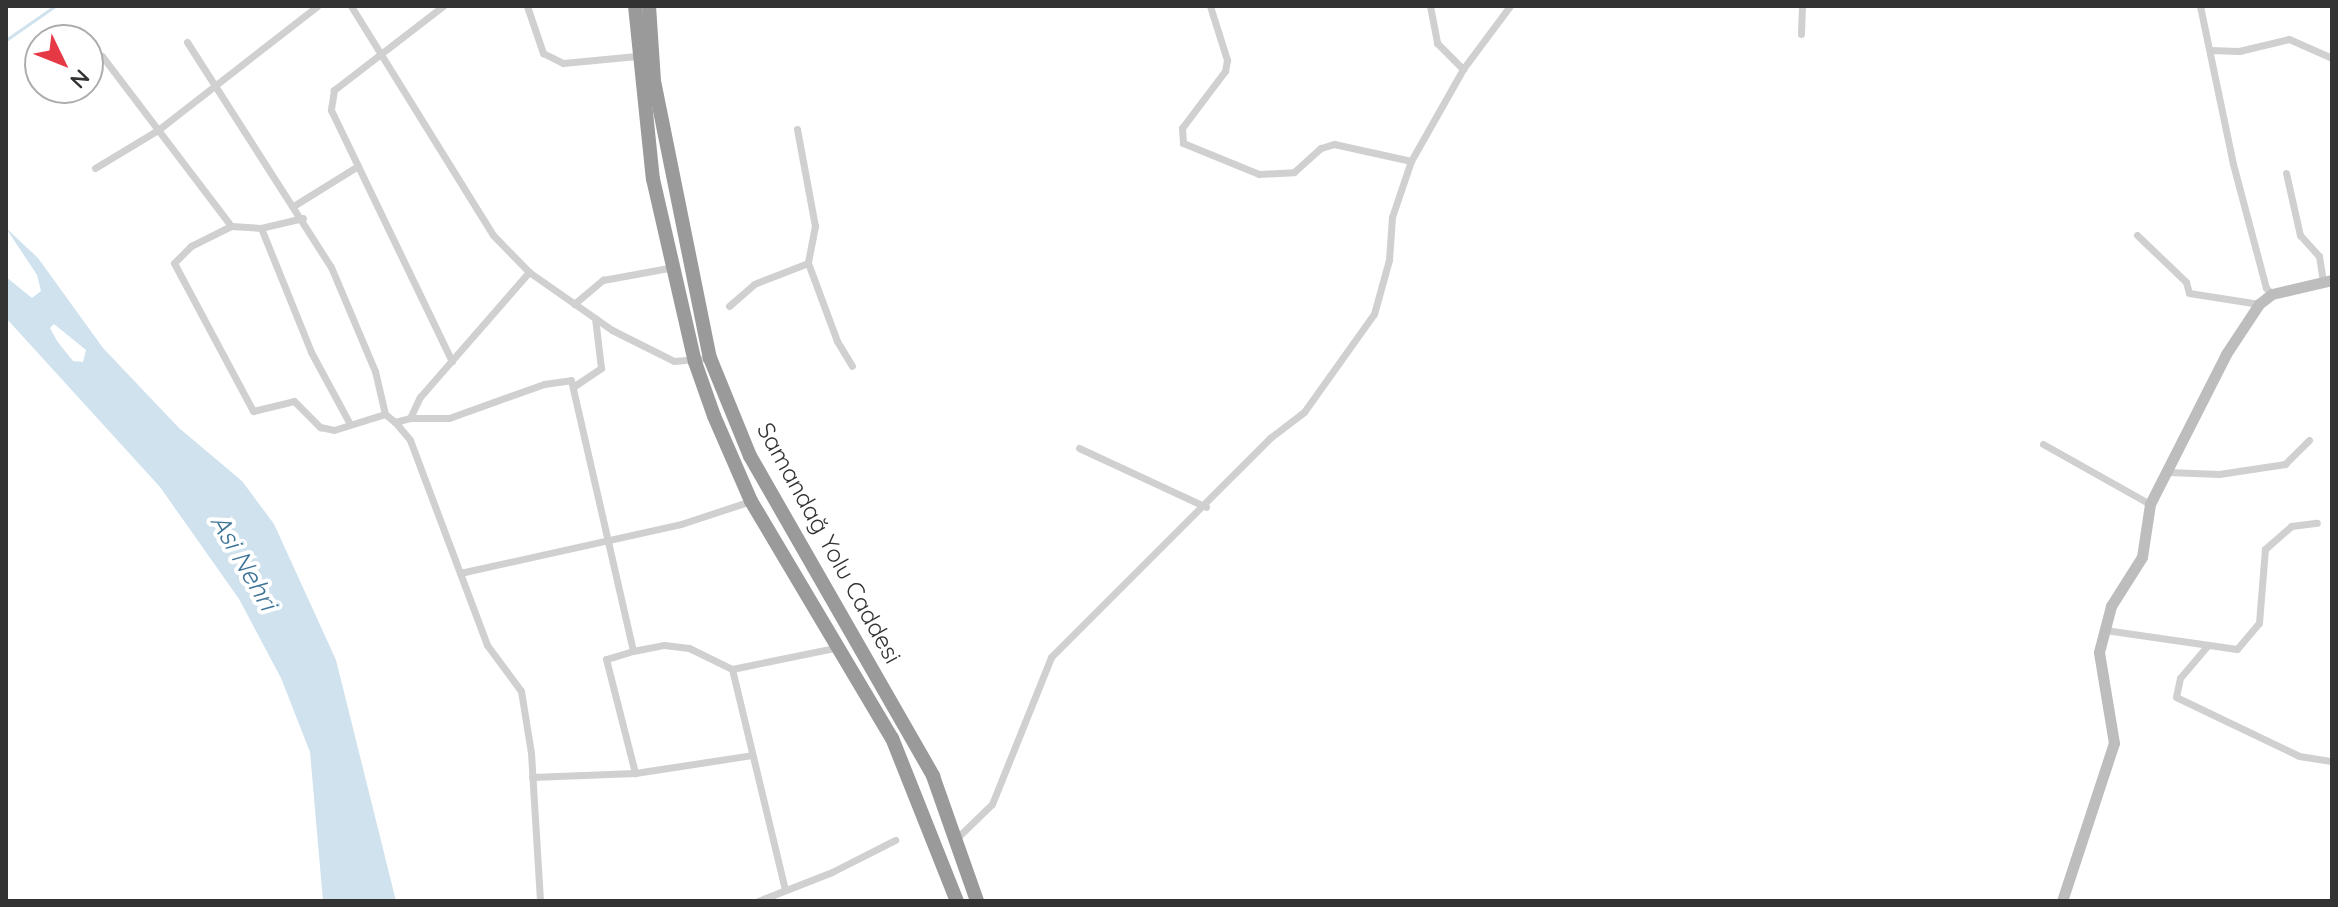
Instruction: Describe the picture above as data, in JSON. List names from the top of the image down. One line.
{"streets":{"highway":["Samandağ Yolu Caddesi"]},"water":["Asi Nehri"],"north":"bottom right"}
